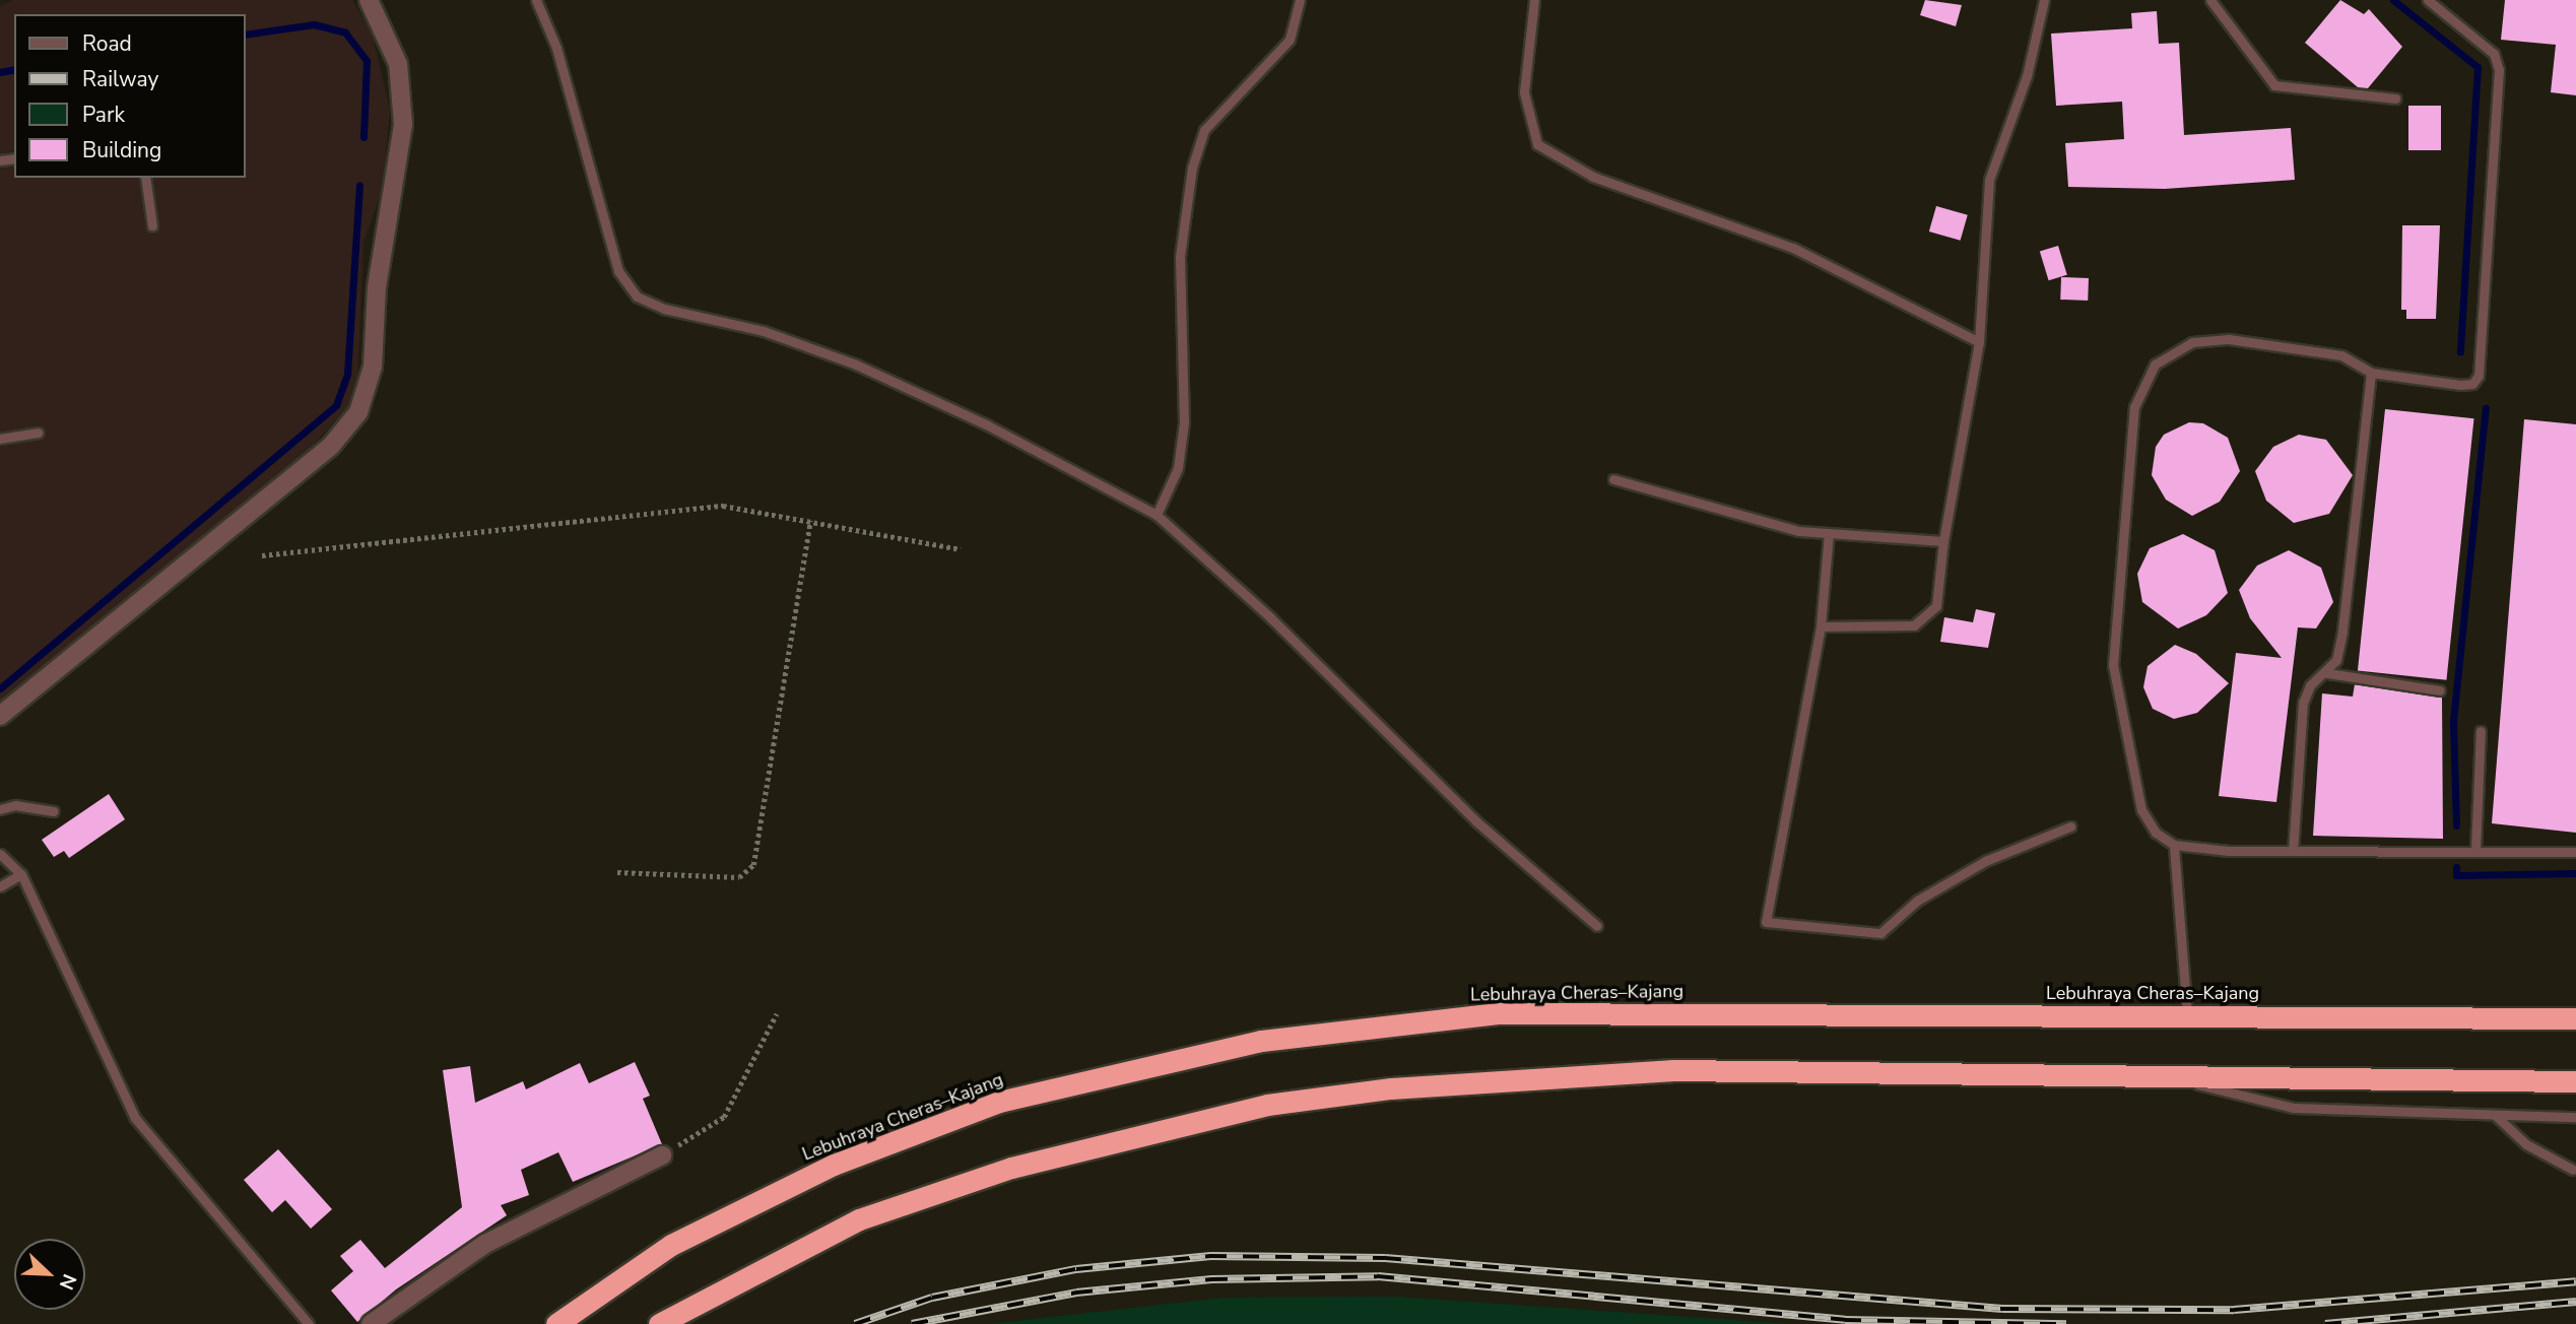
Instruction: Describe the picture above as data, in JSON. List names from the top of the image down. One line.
{"streets":{"highway":["Lebuhraya Cheras–Kajang"]},"legend":["Road","Railway","Park","Building"],"north":"bottom right"}
